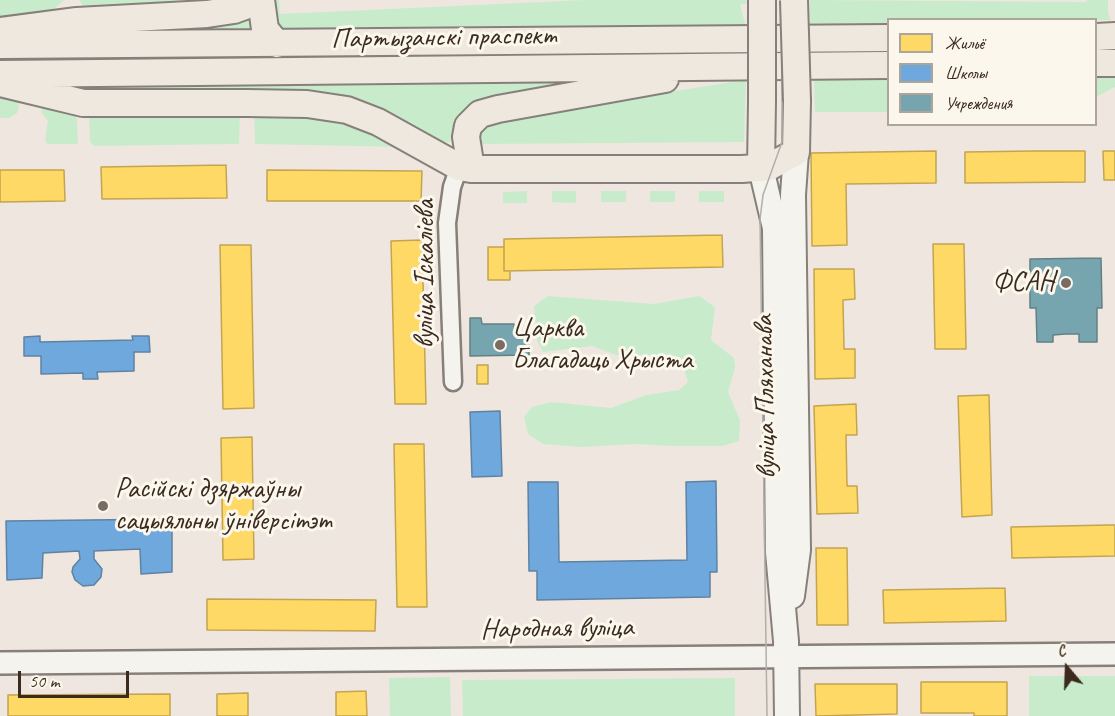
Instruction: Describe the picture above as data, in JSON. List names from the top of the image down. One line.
{"streets":{"main road":["Партызанскі праспект","вуліца Пляханава"],"street":["вуліца Іскаліева","Народная вуліца"]},"crossings":[["вуліца Пляханава","Народная вуліца"]],"places":["ФСАН","Царква Благадаць Хрыста","Расійскі дзяржаўны сацыяльны ўніверсітэт"],"legend":["Жильё","Школы","Учреждения"],"scale_bar":"50 m","north":"top"}
